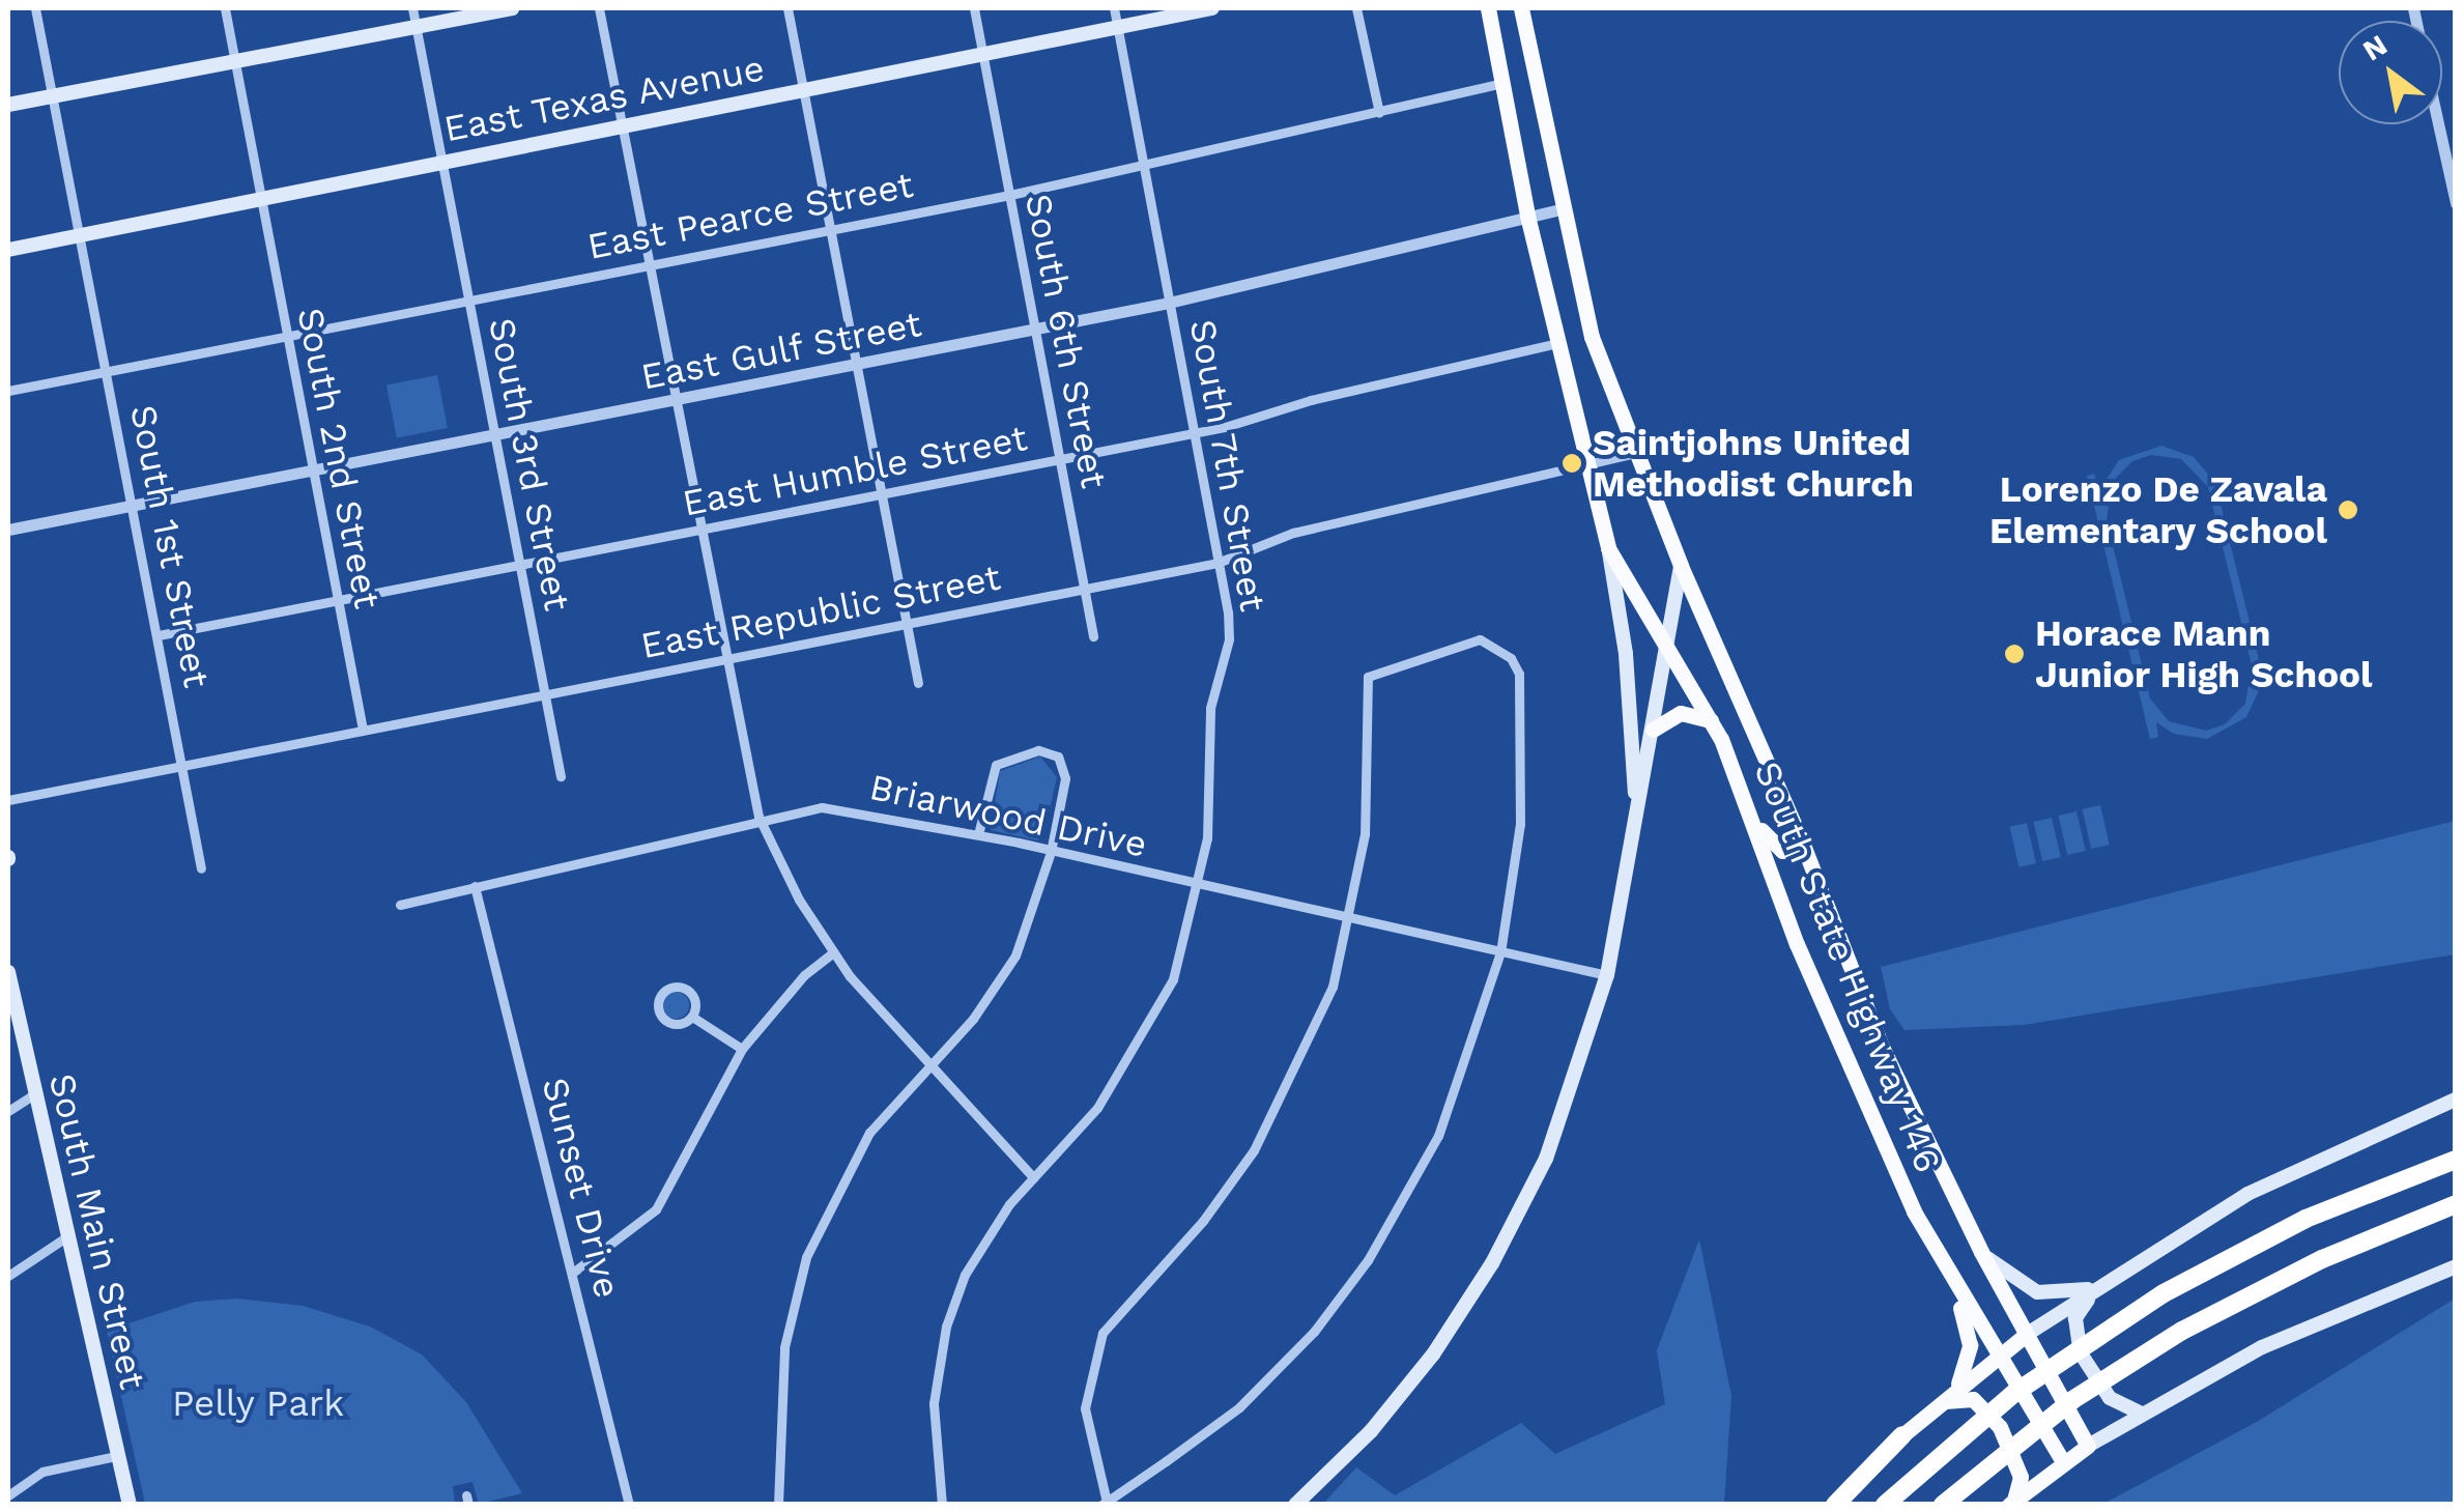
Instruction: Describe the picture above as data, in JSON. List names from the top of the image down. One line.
{"streets":{"main road":["East Texas Avenue","South State Highway 146","South Main Street"],"street":["East Pearce Street","South 6th Street","East Gulf Street","South 2nd Street","South 3rd Street","South 7th Street","East Humble Street","South 1st Street","East Republic Street","Briarwood Drive","Sunset Drive"]},"crossings":[["East Texas Avenue","South 6th Street"],["East Texas Avenue","South 2nd Street"],["East Texas Avenue","South 3rd Street"],["East Texas Avenue","South 7th Street"],["East Texas Avenue","South 1st Street"],["East Pearce Street","South 6th Street"],["East Pearce Street","South 2nd Street"],["East Pearce Street","South 3rd Street"],["East Pearce Street","South 7th Street"],["East Pearce Street","South 1st Street"],["East Pearce Street","South State Highway 146"],["South 6th Street","East Gulf Street"],["South 6th Street","East Humble Street"],["South 6th Street","East Republic Street"],["East Gulf Street","South 2nd Street"],["East Gulf Street","South 3rd Street"],["East Gulf Street","South 7th Street"],["East Gulf Street","South 1st Street"],["East Gulf Street","South State Highway 146"],["South 2nd Street","East Humble Street"],["South 2nd Street","East Republic Street"],["South 3rd Street","East Humble Street"],["South 3rd Street","East Republic Street"],["South 7th Street","East Humble Street"],["South 7th Street","East Republic Street"],["South 7th Street","Briarwood Drive"],["East Humble Street","South 1st Street"],["East Humble Street","South State Highway 146"],["South 1st Street","East Republic Street"],["East Republic Street","South State Highway 146"],["Briarwood Drive","Sunset Drive"]],"parks":["Pelly Park"],"places":["Saintjohns United Methodist Church","Lorenzo De Zavala Elementary School","Horace Mann Junior High School"],"north":"top left"}
